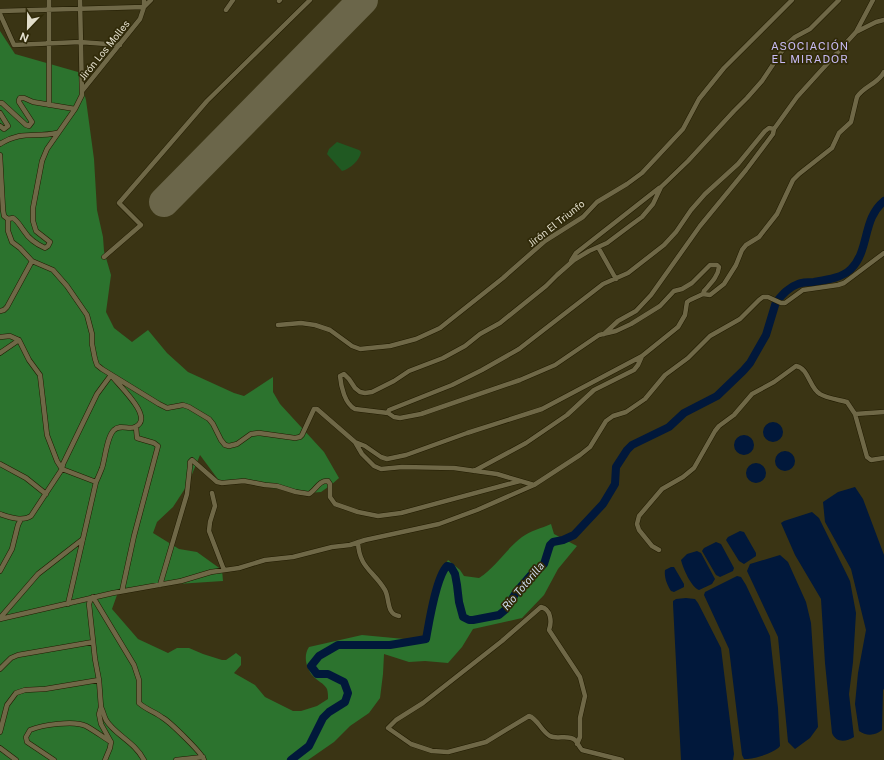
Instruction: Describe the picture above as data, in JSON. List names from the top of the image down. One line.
{"streets":{"street":["Jirón Los Molles","Jirón El Triunfo"]},"districts":["ASOCIACIÓN EL MIRADOR"],"water":["Rio Totorilla"],"north":"bottom"}
